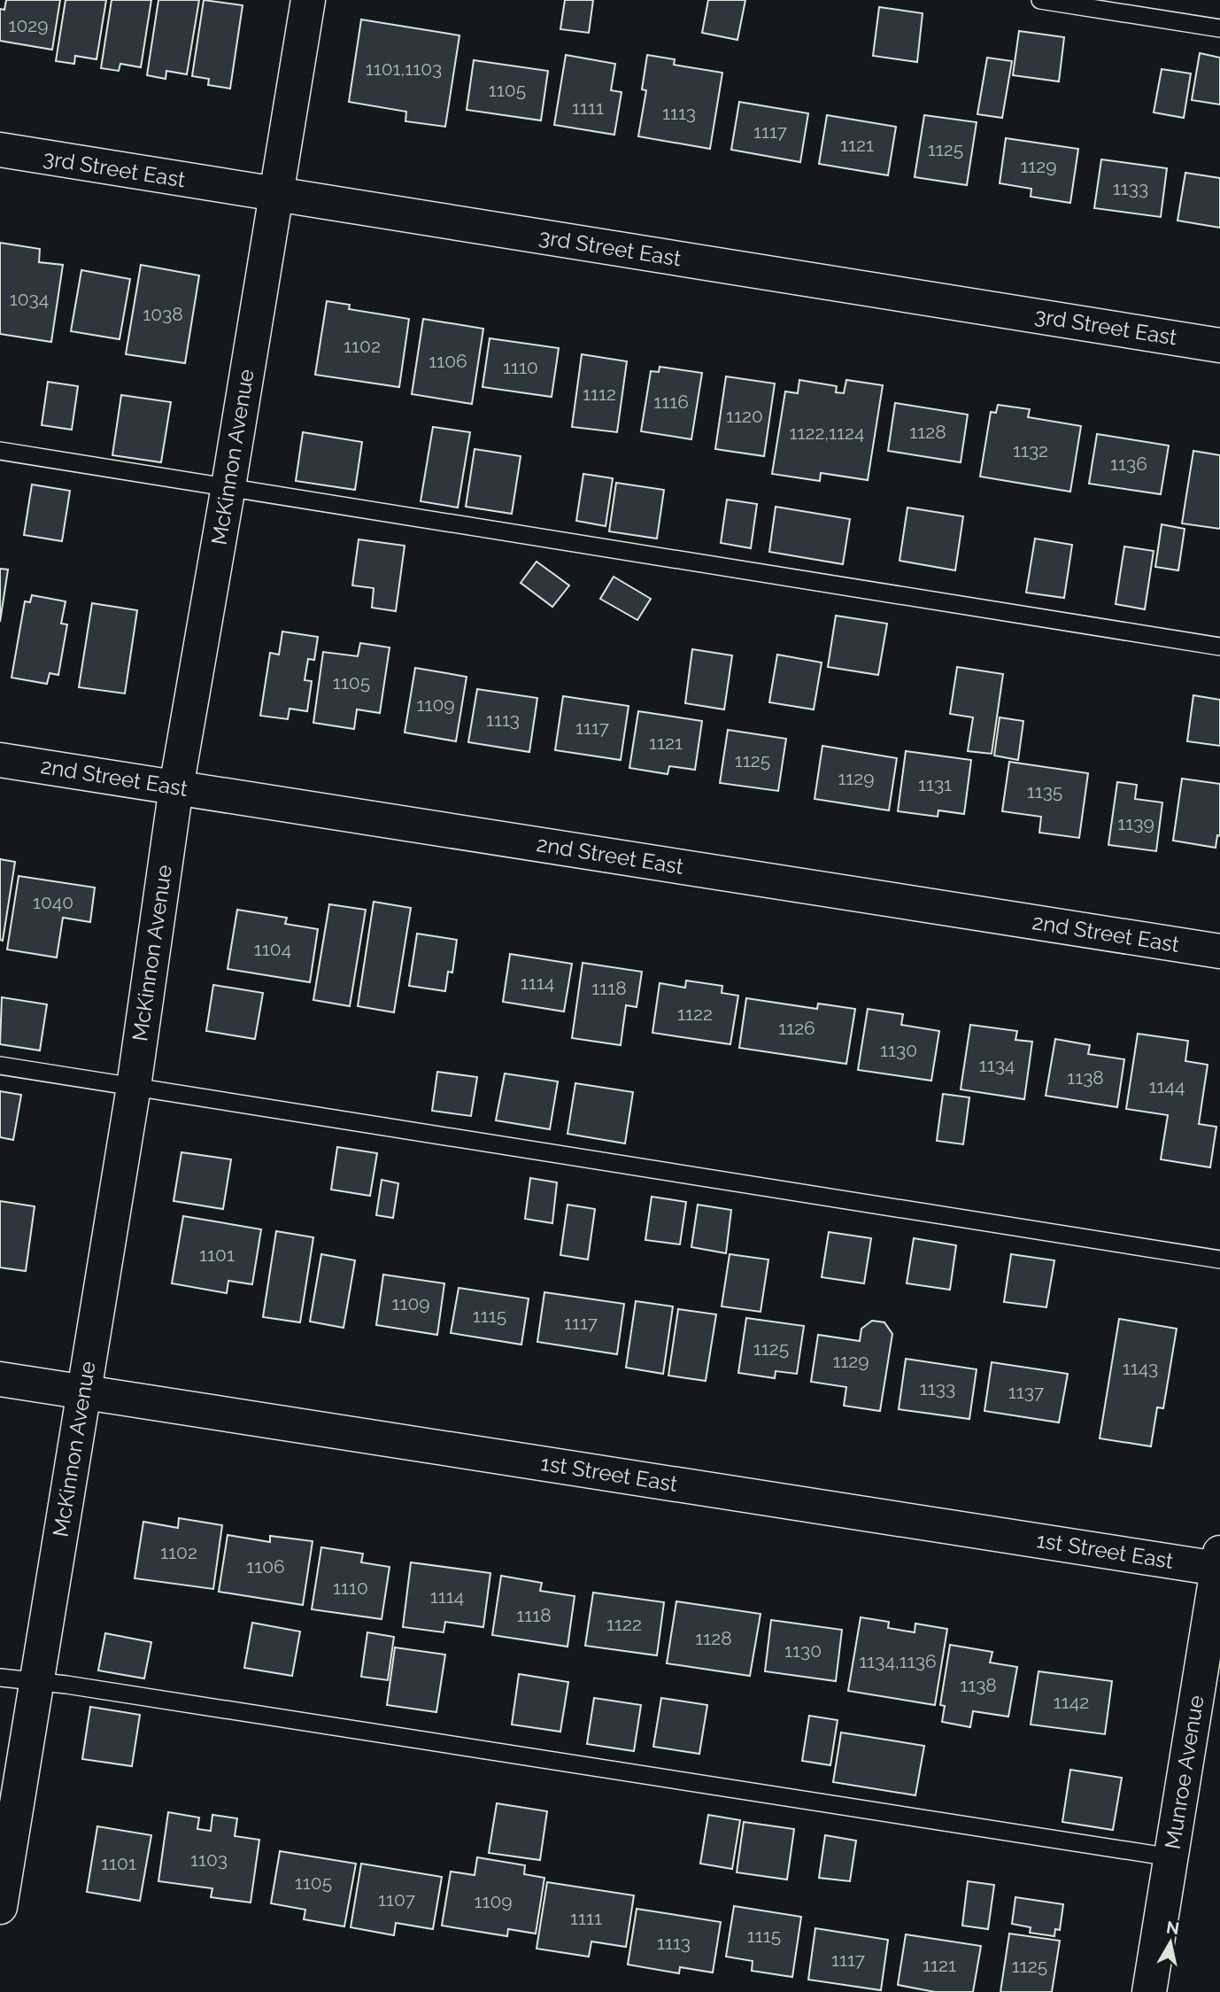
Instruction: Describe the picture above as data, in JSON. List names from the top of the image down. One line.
{"streets":{"street":["3rd Street East","McKinnon Avenue","2nd Street East","1st Street East","Munroe Avenue"]},"crossings":[["3rd Street East","McKinnon Avenue"],["McKinnon Avenue","2nd Street East"],["McKinnon Avenue","1st Street East"],["1st Street East","Munroe Avenue"]],"house_numbers":["1029","1101,1103","1105","1111","1113","1117","1121","1125","1129","1133","1034","1038","1102","1106","1110","1112","1116","1120","1128","1122,1124","1132","1136","1105","1109","1113","1117","1121","1125","1129","1131","1135","1139","1040","1104","1114","1118","1122","1126","1130","1134","1138","1144","1101","1109","1115","1117","1125","1129","1143","1133","1137","1102","1106","1110","1114","1118","1122","1128","1130","1134,1136","1138","1142","1103","1101","1105","1107","1109","1111","1115","1113","1117","1121","1125"],"north":"top"}
